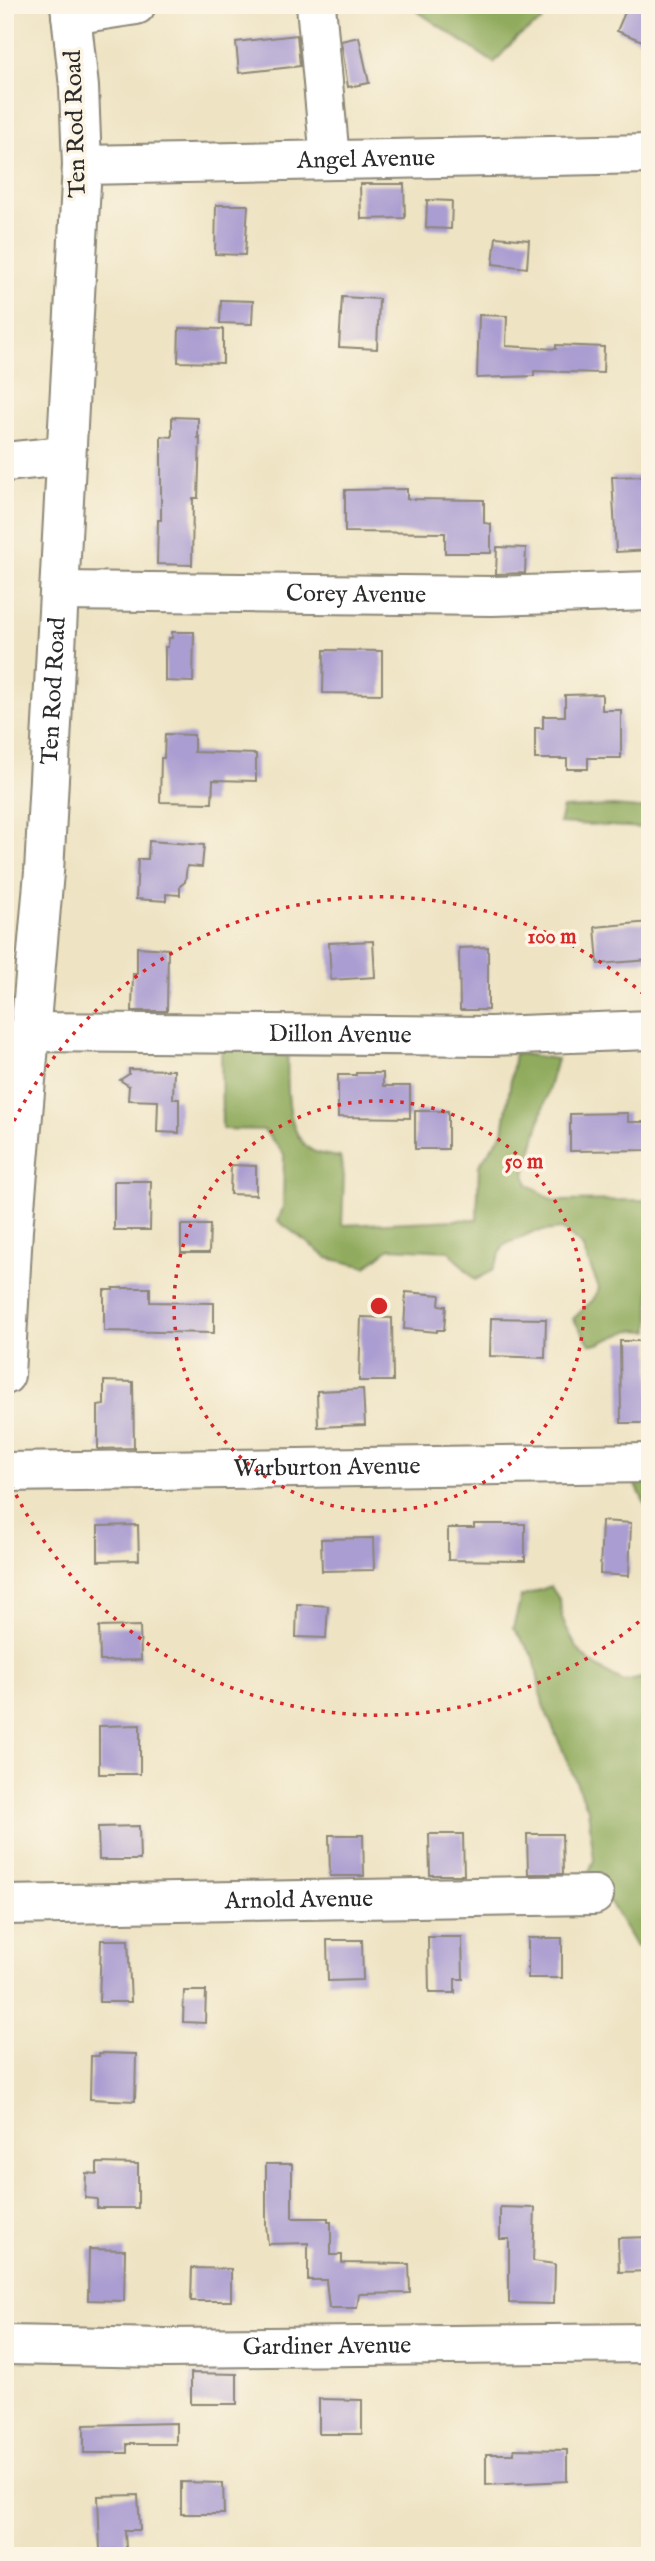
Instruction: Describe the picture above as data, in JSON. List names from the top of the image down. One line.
{"streets":{"street":["Ten Rod Road","Angel Avenue","Corey Avenue","Dillon Avenue","Warburton Avenue","Arnold Avenue","Gardiner Avenue"]},"crossings":[["Ten Rod Road","Angel Avenue"],["Ten Rod Road","Corey Avenue"],["Ten Rod Road","Dillon Avenue"]],"rings":["100 m","50 m"]}
